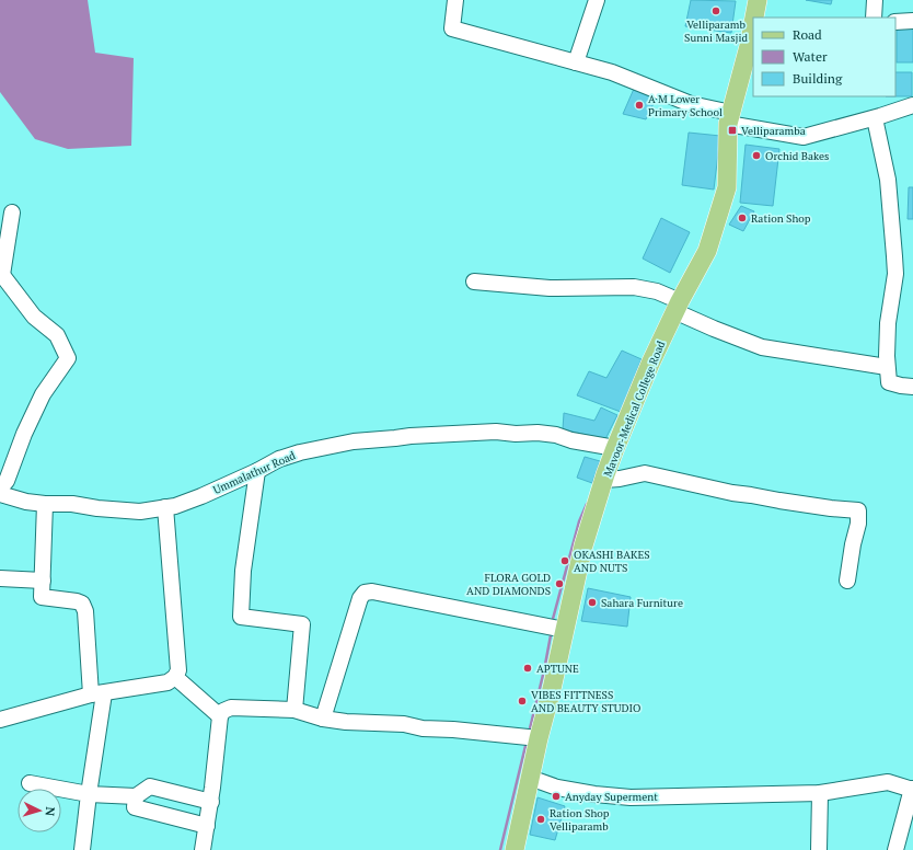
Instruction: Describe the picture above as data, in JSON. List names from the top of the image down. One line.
{"streets":{"main road":["Mavoor-Medical College Road"],"street":["Ummalathur Road"]},"crossings":[["Mavoor-Medical College Road","Ummalathur Road"]],"places":{"other":["Velliparamb Sunni Masjid","A M Lower Primary School","Orchid Bakes","Ration Shop","OKASHI BAKES AND NUTS","FLORA GOLD AND DIAMONDS","Sahara Furniture","APTUNE","VIBES FITTNESS AND BEAUTY STUDIO","Anyday Superment","Ration Shop Velliparamb"],"transit":["Velliparamba"]},"legend":["Road","Water","Building"],"north":"right"}
